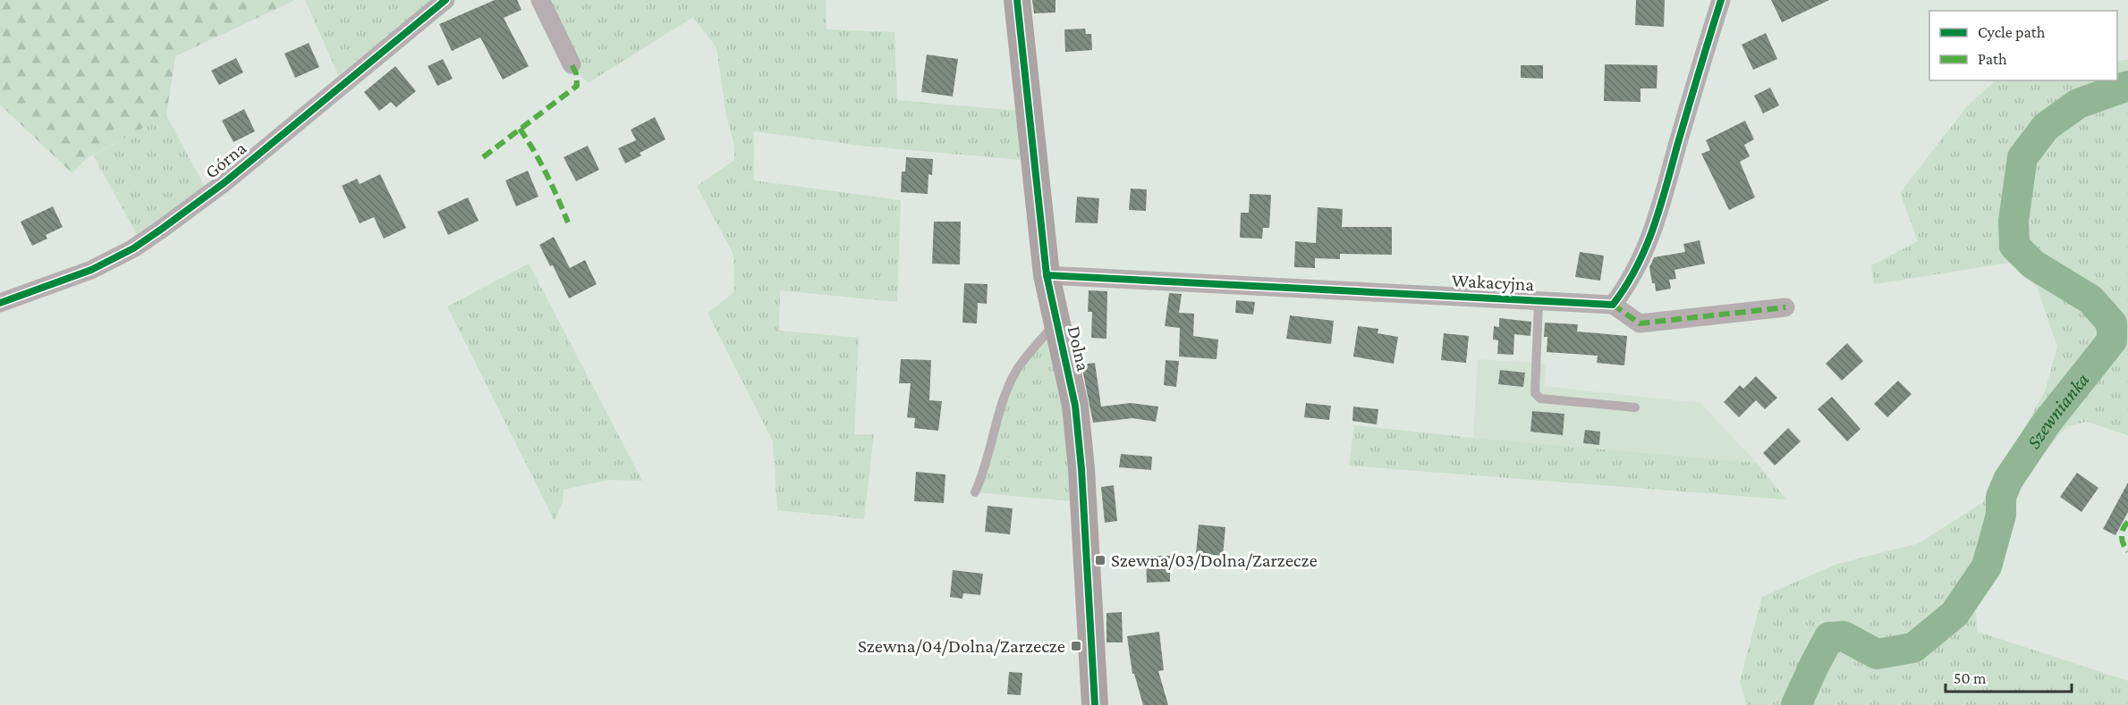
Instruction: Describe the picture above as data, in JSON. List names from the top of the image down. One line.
{"streets":{"street":["Górna","Wakacyjna","Dolna"]},"crossings":[["Wakacyjna","Dolna"]],"water":["Szewnianka"],"places":{"transit":["Szewna/03/Dolna/Zarzecze","Szewna/04/Dolna/Zarzecze"]},"legend":["Cycle path","Path"],"scale_bar":"50 m"}
